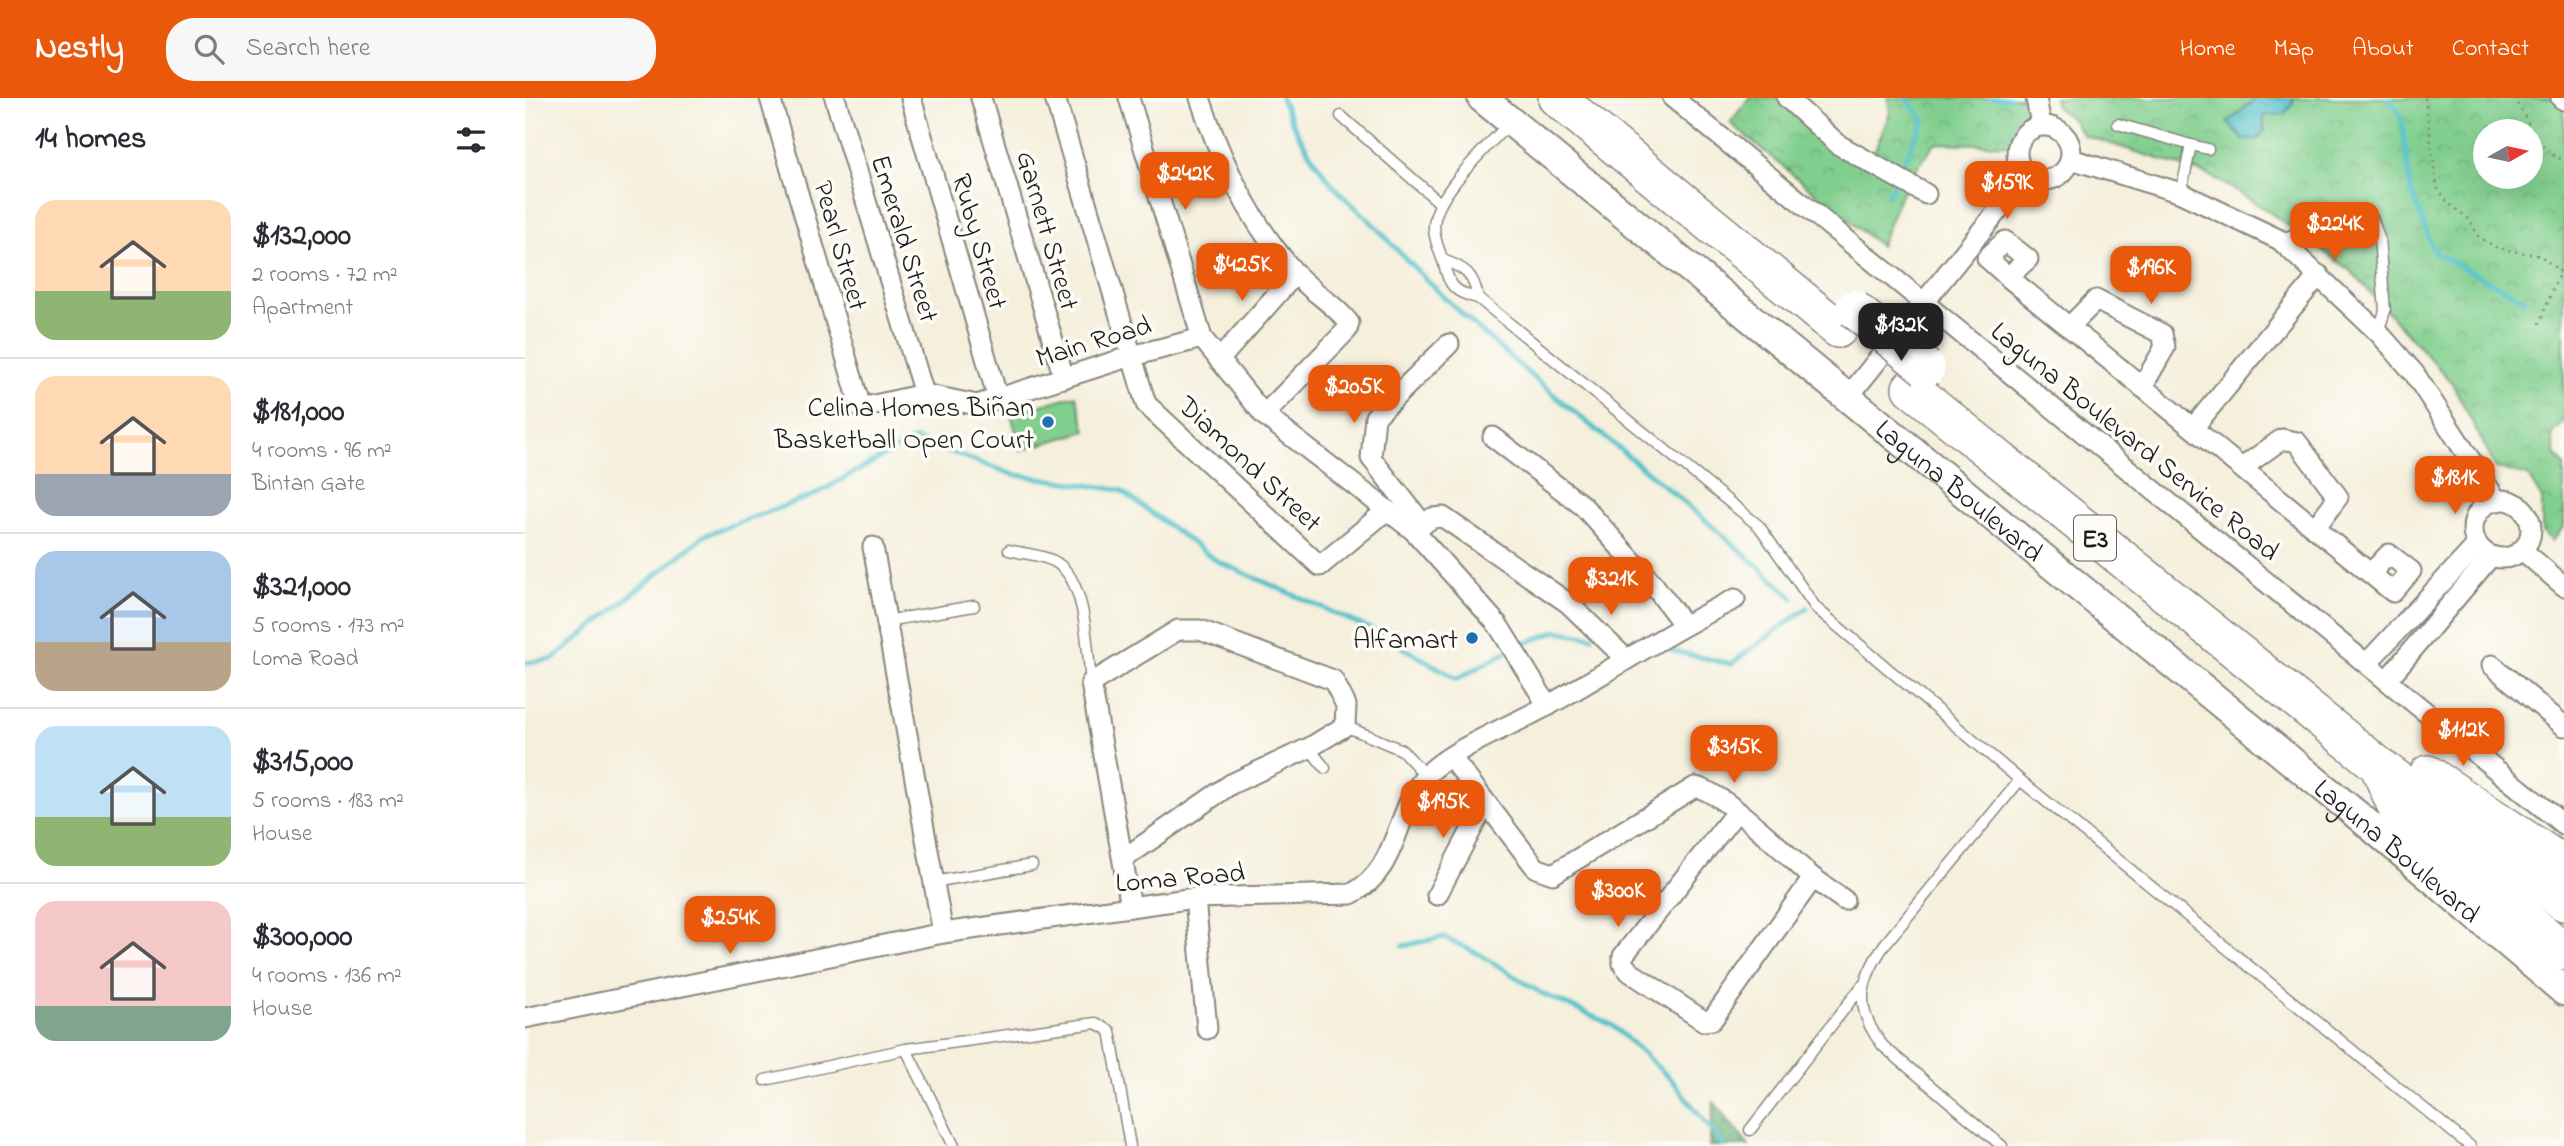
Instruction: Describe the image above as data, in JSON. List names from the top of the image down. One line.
{"streets":{"highway":["E3"],"main road":["Laguna Boulevard"],"street":["Garnett Street","Emerald Street","Ruby Street","Pearl Street","Main Road","Laguna Boulevard Service Road","Diamond Street","Loma Road"]},"crossings":[["Garnett Street","Main Road"],["Emerald Street","Main Road"],["Ruby Street","Main Road"],["Pearl Street","Main Road"],["Main Road","Diamond Street"]],"places":["Celina Homes Biñan Basketball Open Court","Alfamart"],"north":"right","page":{"header":"Nestly","search":"Search here","nav":["Home","Map","About","Contact"],"heading":"14 homes","price":["$242K","$159K","$224K","$425K","$196K","$132K","$205K","$181K","$321K","$112K","$315K","$195K","$300K","$254K"],"list":[{"name":"$132,000","note":"2 rooms · 72 m² · Apartment"},{"name":"$181,000","note":"4 rooms · 96 m² · Bintan Gate"},{"name":"$321,000","note":"5 rooms · 173 m² · Loma Road"},{"name":"$315,000","note":"5 rooms · 183 m² · House"},{"name":"$300,000","note":"4 rooms · 136 m² · House"}]}}
